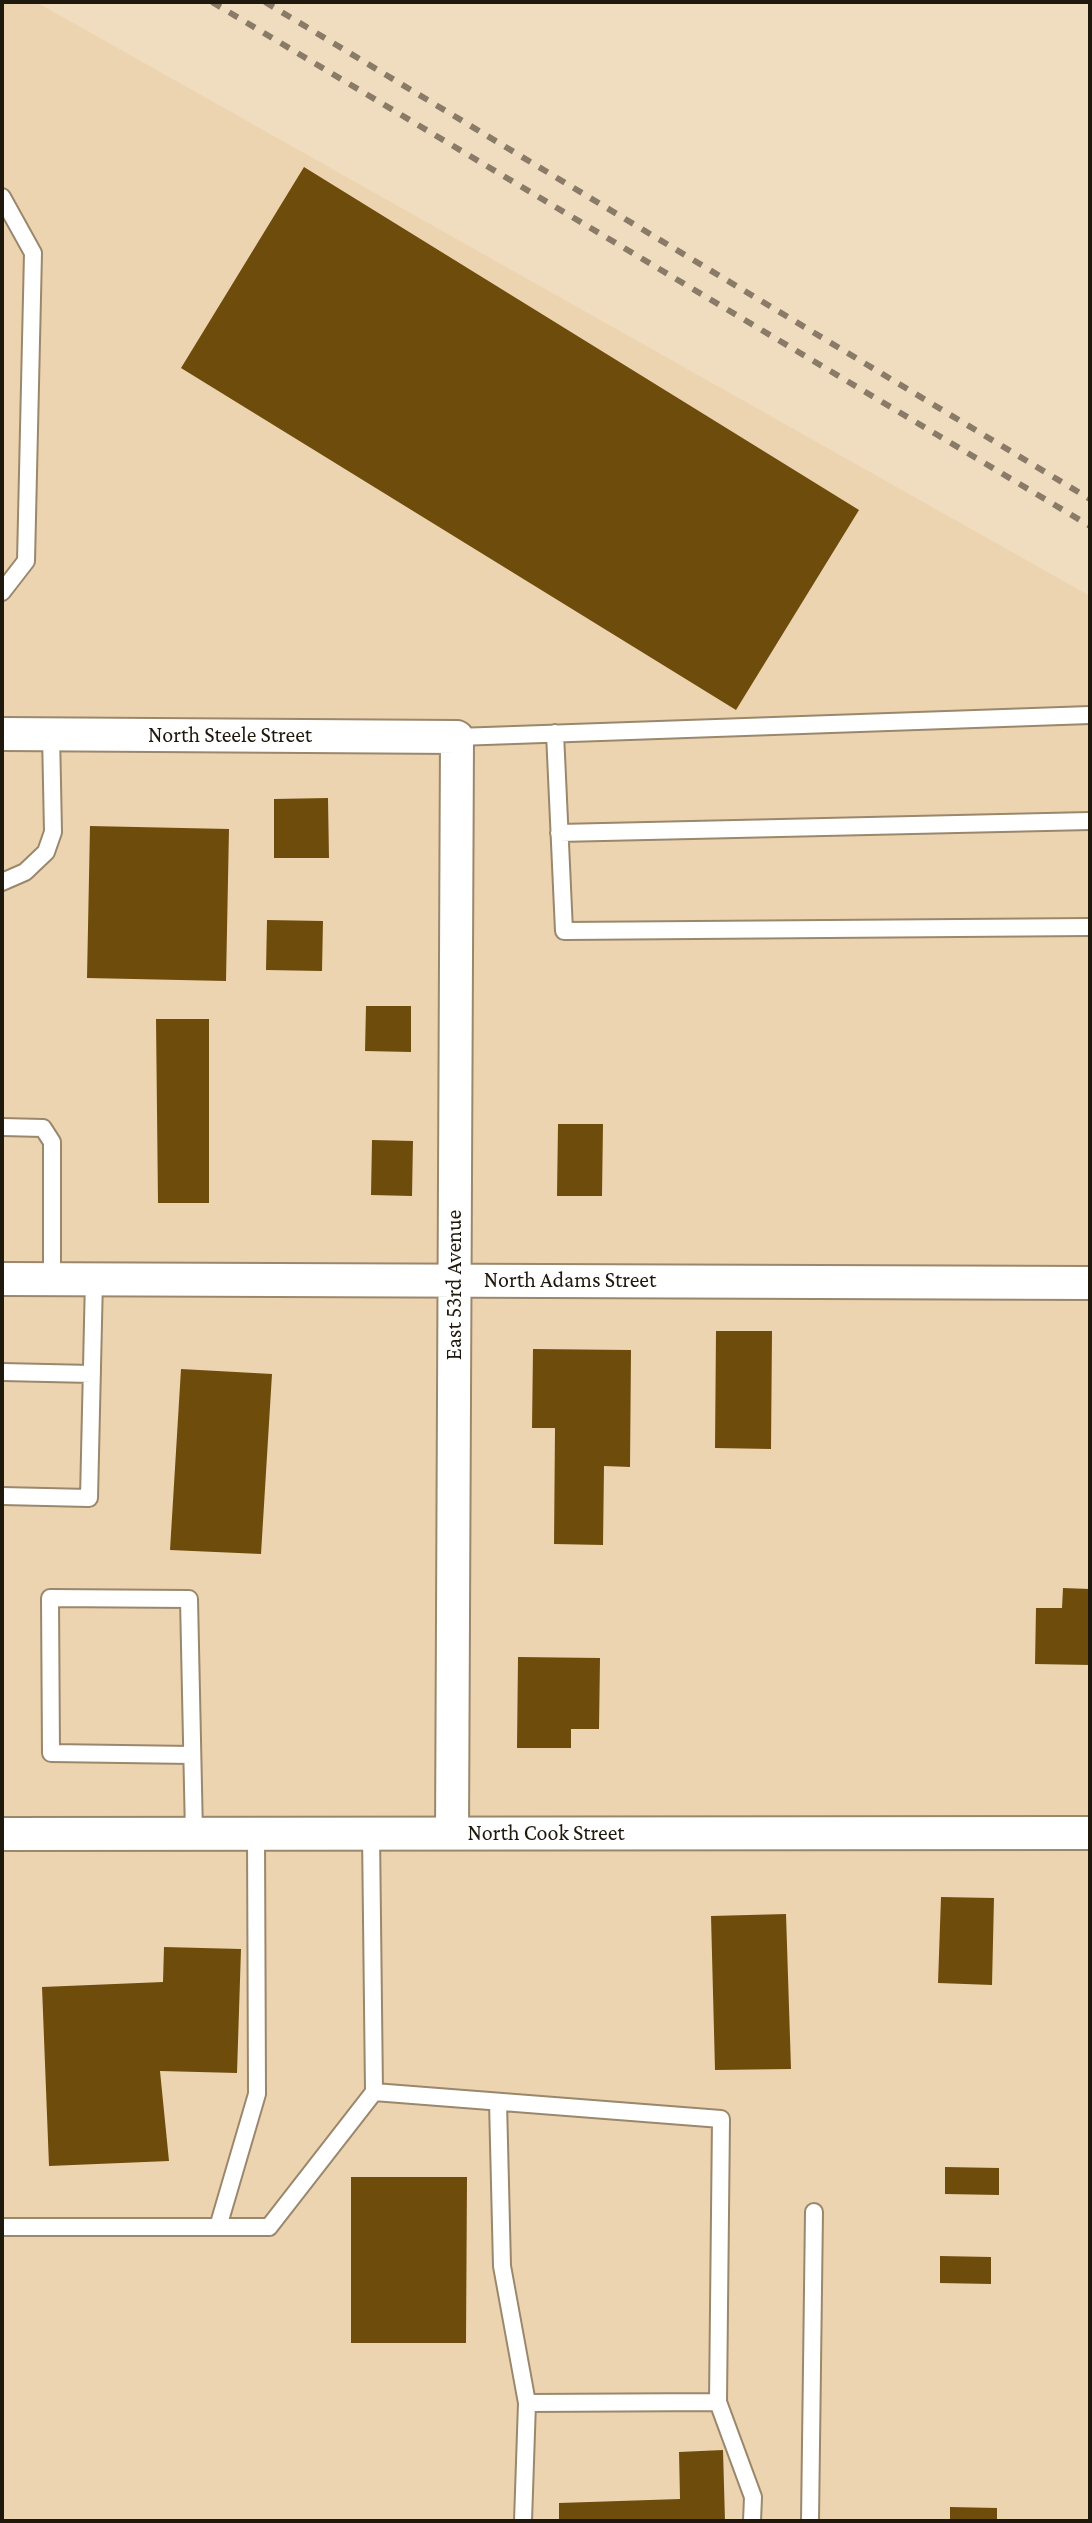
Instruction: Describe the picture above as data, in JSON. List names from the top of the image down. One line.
{"streets":{"street":["North Steele Street","North Adams Street","East 53rd Avenue","North Cook Street"]},"crossings":[["North Steele Street","East 53rd Avenue"],["North Adams Street","East 53rd Avenue"],["East 53rd Avenue","North Cook Street"]]}
